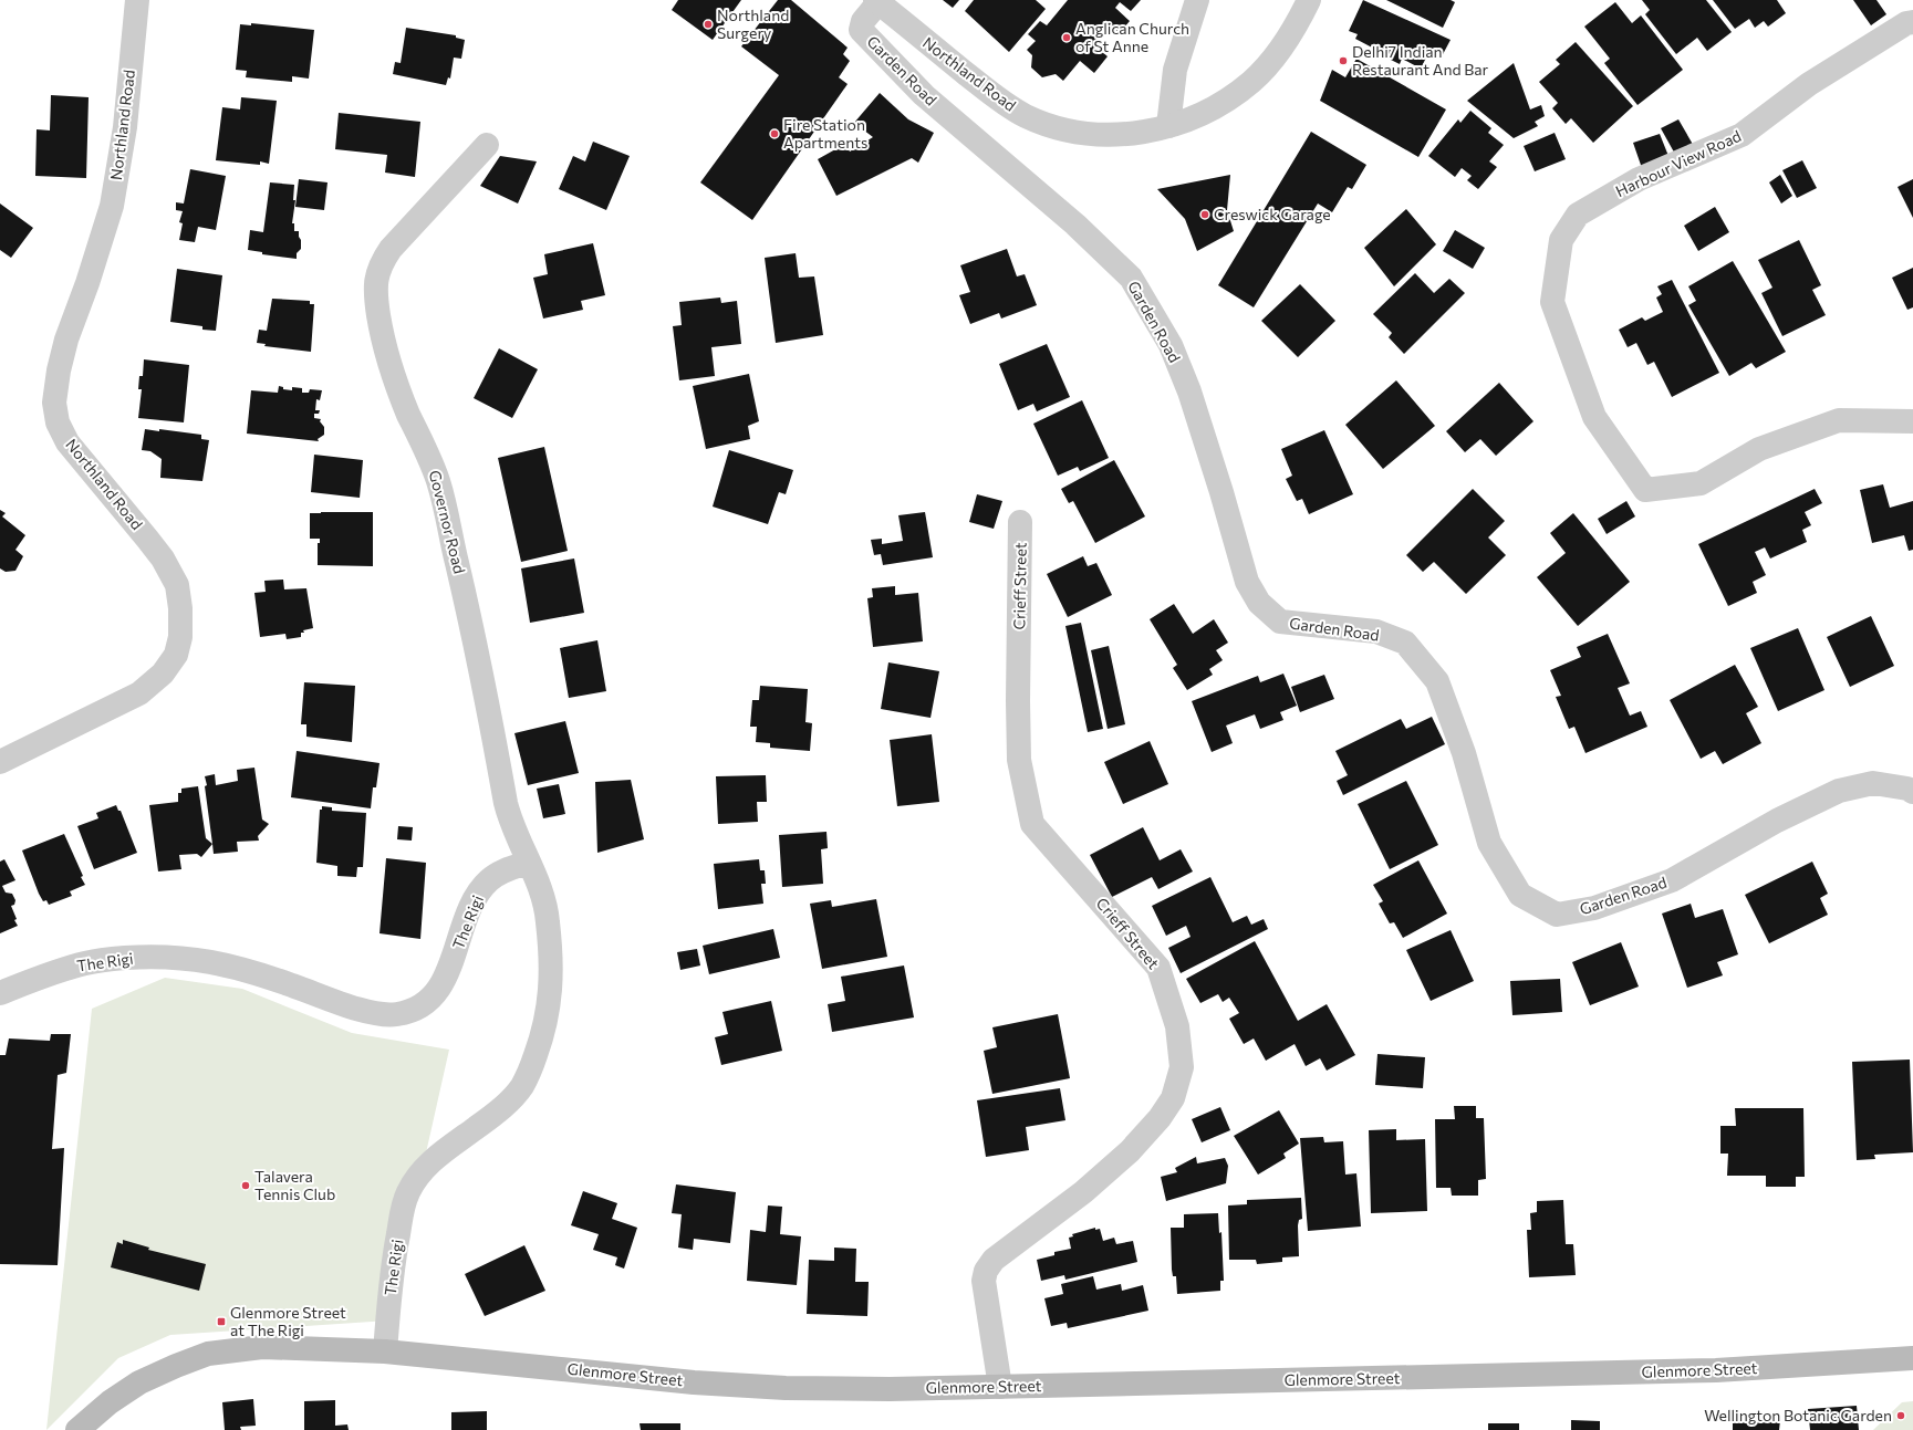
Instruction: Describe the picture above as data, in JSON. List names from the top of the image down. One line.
{"streets":{"main road":["Glenmore Street"],"street":["Garden Road","Northland Road","Harbour View Road","Governor Road","Crieff Street","The Rigi"]},"crossings":[["Garden Road","Northland Road"],["Governor Road","The Rigi"],["Crieff Street","Glenmore Street"],["The Rigi","Glenmore Street"]],"places":{"other":["Northland Surgery","Anglican Church of St Anne","Delhi7 Indian Restaurant And Bar","Fire Station Apartments","Creswick Garage","Talavera Tennis Club","Wellington Botanic Garden"],"transit":["Glenmore Street at The Rigi"]}}
